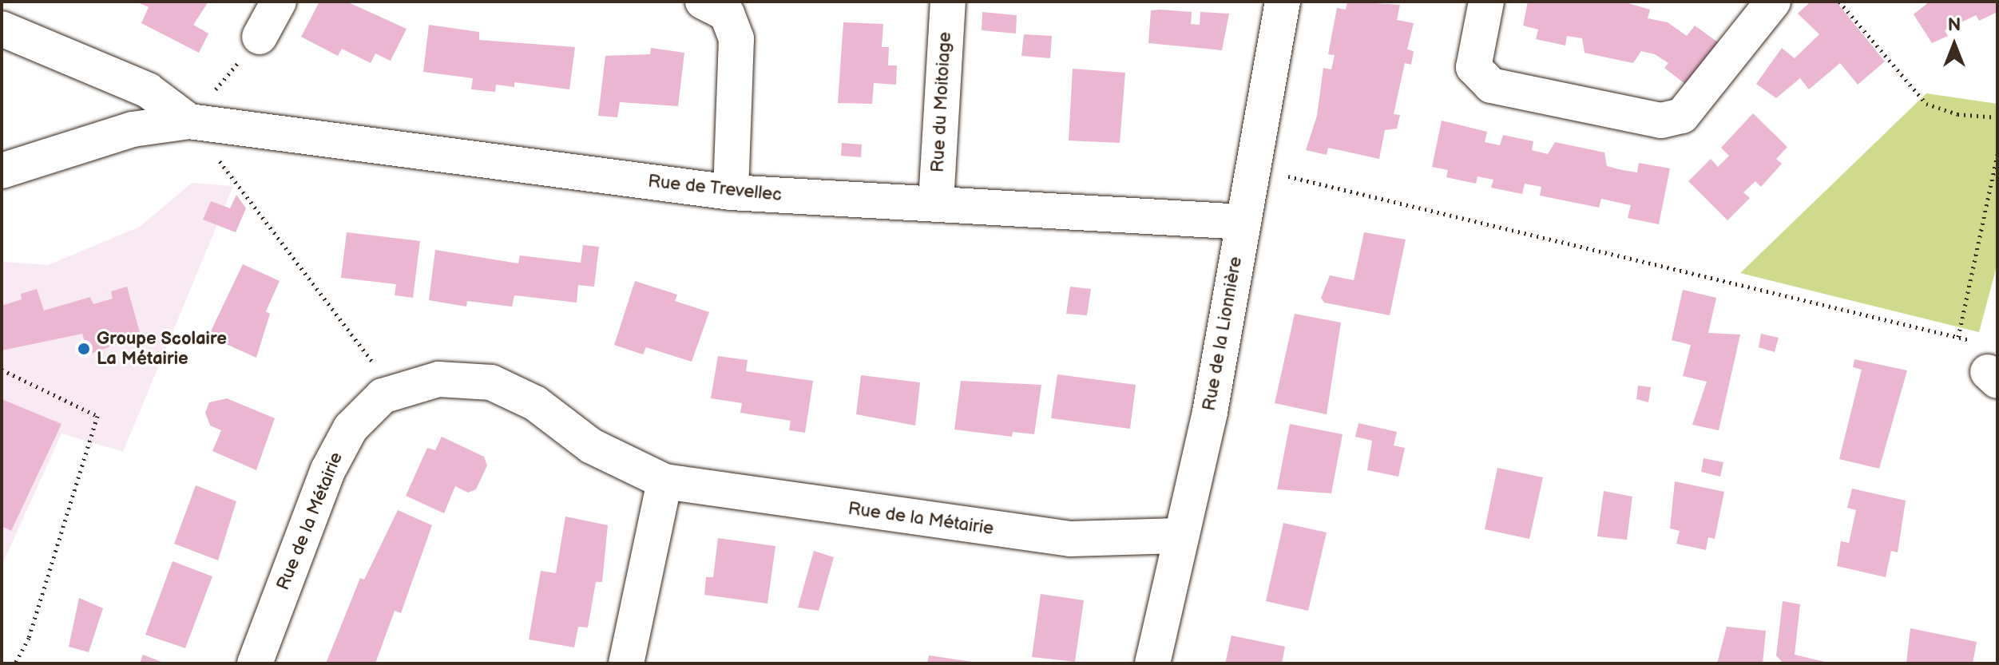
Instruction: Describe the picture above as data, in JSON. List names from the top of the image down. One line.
{"streets":{"street":["Rue du Moitoiage","Rue de Trevellec","Rue de la Lionnière","Rue de la Métairie"]},"crossings":[["Rue du Moitoiage","Rue de Trevellec"],["Rue de Trevellec","Rue de la Lionnière"],["Rue de la Lionnière","Rue de la Métairie"]],"places":["Groupe Scolaire La Métairie"],"north":"top"}
